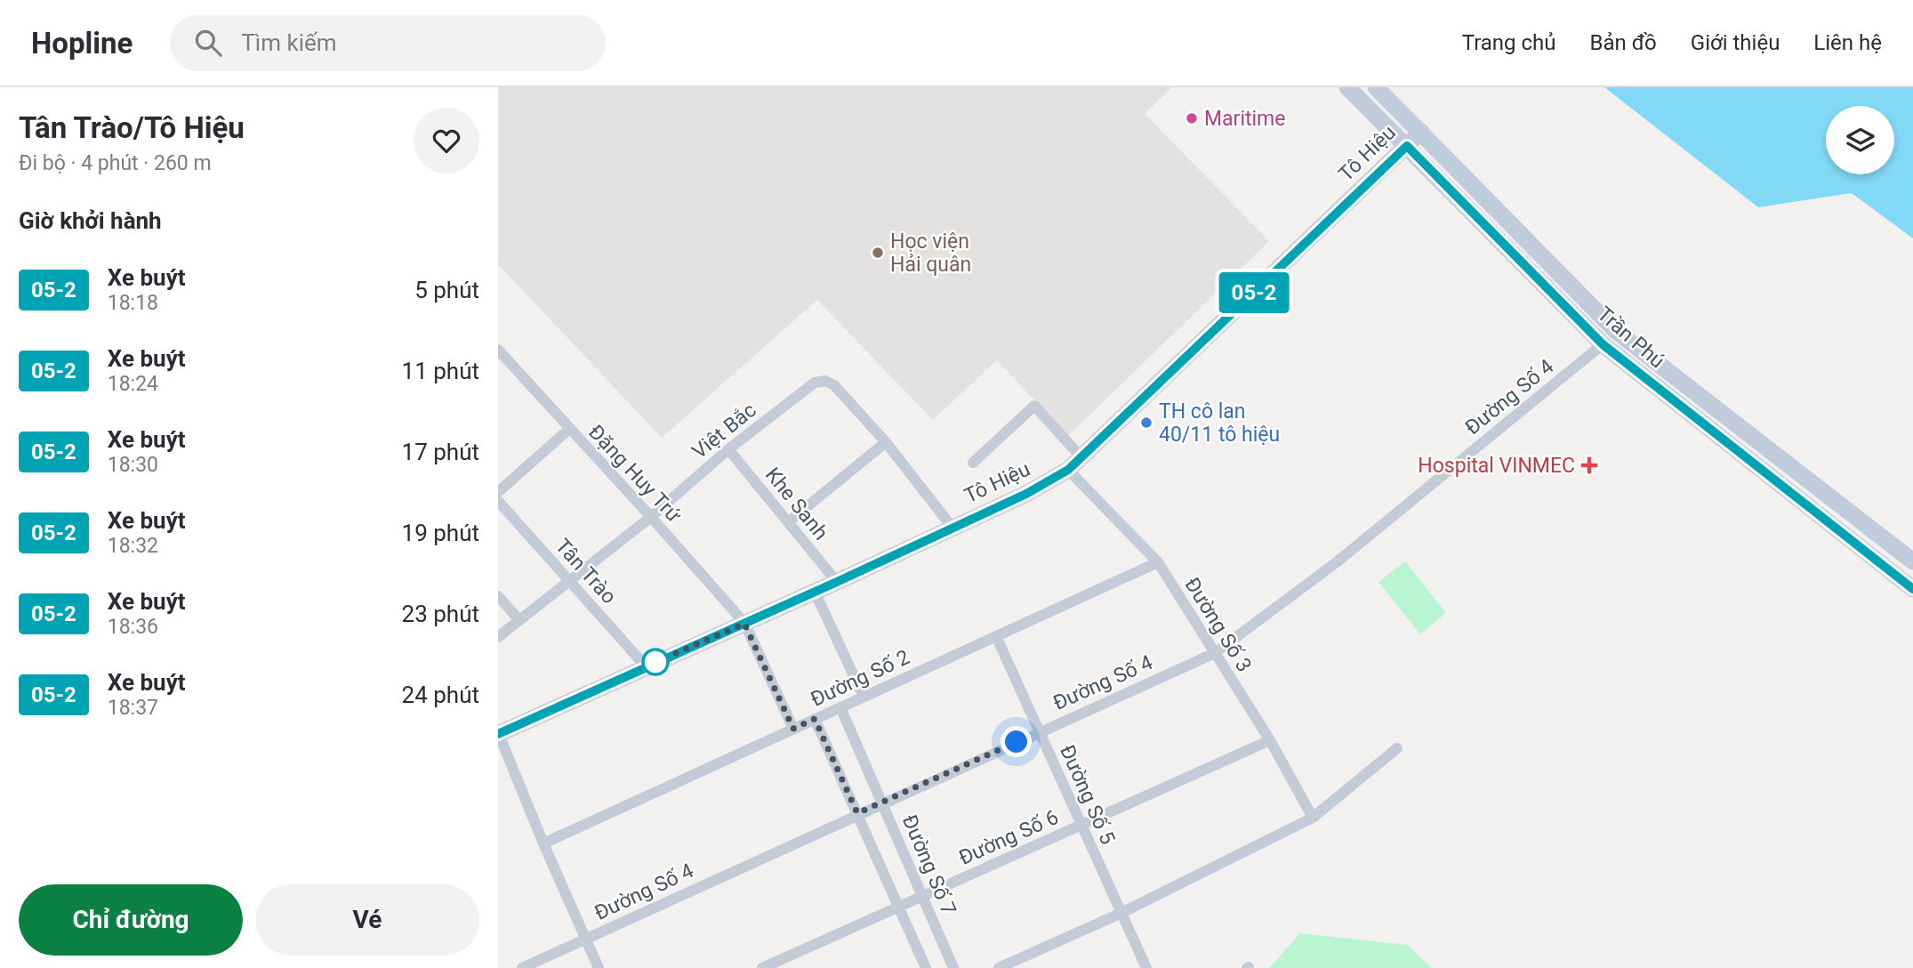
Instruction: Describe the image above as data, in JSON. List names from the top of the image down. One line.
{"streets":{"main road":["Tô Hiệu","Trần Phú"],"street":["Đường Số 4","Việt Bắc","Đặng Huy Trứ","Khe Sanh","Tân Trào","Đường Số 3","Đường Số 2","Đường Số 5","Đường Số 6","Đường Số 7"]},"crossings":[["Tô Hiệu","Trần Phú"],["Tô Hiệu","Việt Bắc"],["Tô Hiệu","Đặng Huy Trứ"],["Tô Hiệu","Khe Sanh"],["Tô Hiệu","Tân Trào"],["Tô Hiệu","Đường Số 3"],["Trần Phú","Đường Số 4"],["Đường Số 4","Đường Số 3"],["Đường Số 4","Đường Số 5"],["Đường Số 4","Đường Số 7"],["Việt Bắc","Đặng Huy Trứ"],["Việt Bắc","Khe Sanh"],["Việt Bắc","Tân Trào"],["Đặng Huy Trứ","Đường Số 2"],["Đường Số 3","Đường Số 2"],["Đường Số 3","Đường Số 6"],["Đường Số 2","Đường Số 5"],["Đường Số 2","Đường Số 7"],["Đường Số 5","Đường Số 6"],["Đường Số 6","Đường Số 7"]],"places":{"other":["Maritime","Học viện Hải quân","TH cô lan 40/11 tô hiệu"],"health":["Hospital VINMEC"]},"lines":["bus line 05-2"],"page":{"header":"Hopline","search":"Tìm kiếm","nav":["Trang chủ","Bản đồ","Giới thiệu","Liên hệ"],"heading":[["Tân Trào/Tô Hiệu","Đi bộ · 4 phút · 260 m"],"Giờ khởi hành"],"on_map":"05-2","list":[{"mark":"05-2","name":"Xe buýt","note":"18:18","value":"5 phút"},{"mark":"05-2","name":"Xe buýt","note":"18:24","value":"11 phút"},{"mark":"05-2","name":"Xe buýt","note":"18:30","value":"17 phút"},{"mark":"05-2","name":"Xe buýt","note":"18:32","value":"19 phút"},{"mark":"05-2","name":"Xe buýt","note":"18:36","value":"23 phút"},{"mark":"05-2","name":"Xe buýt","note":"18:37","value":"24 phút"}],"buttons":["Chỉ đường","Vé"]}}
